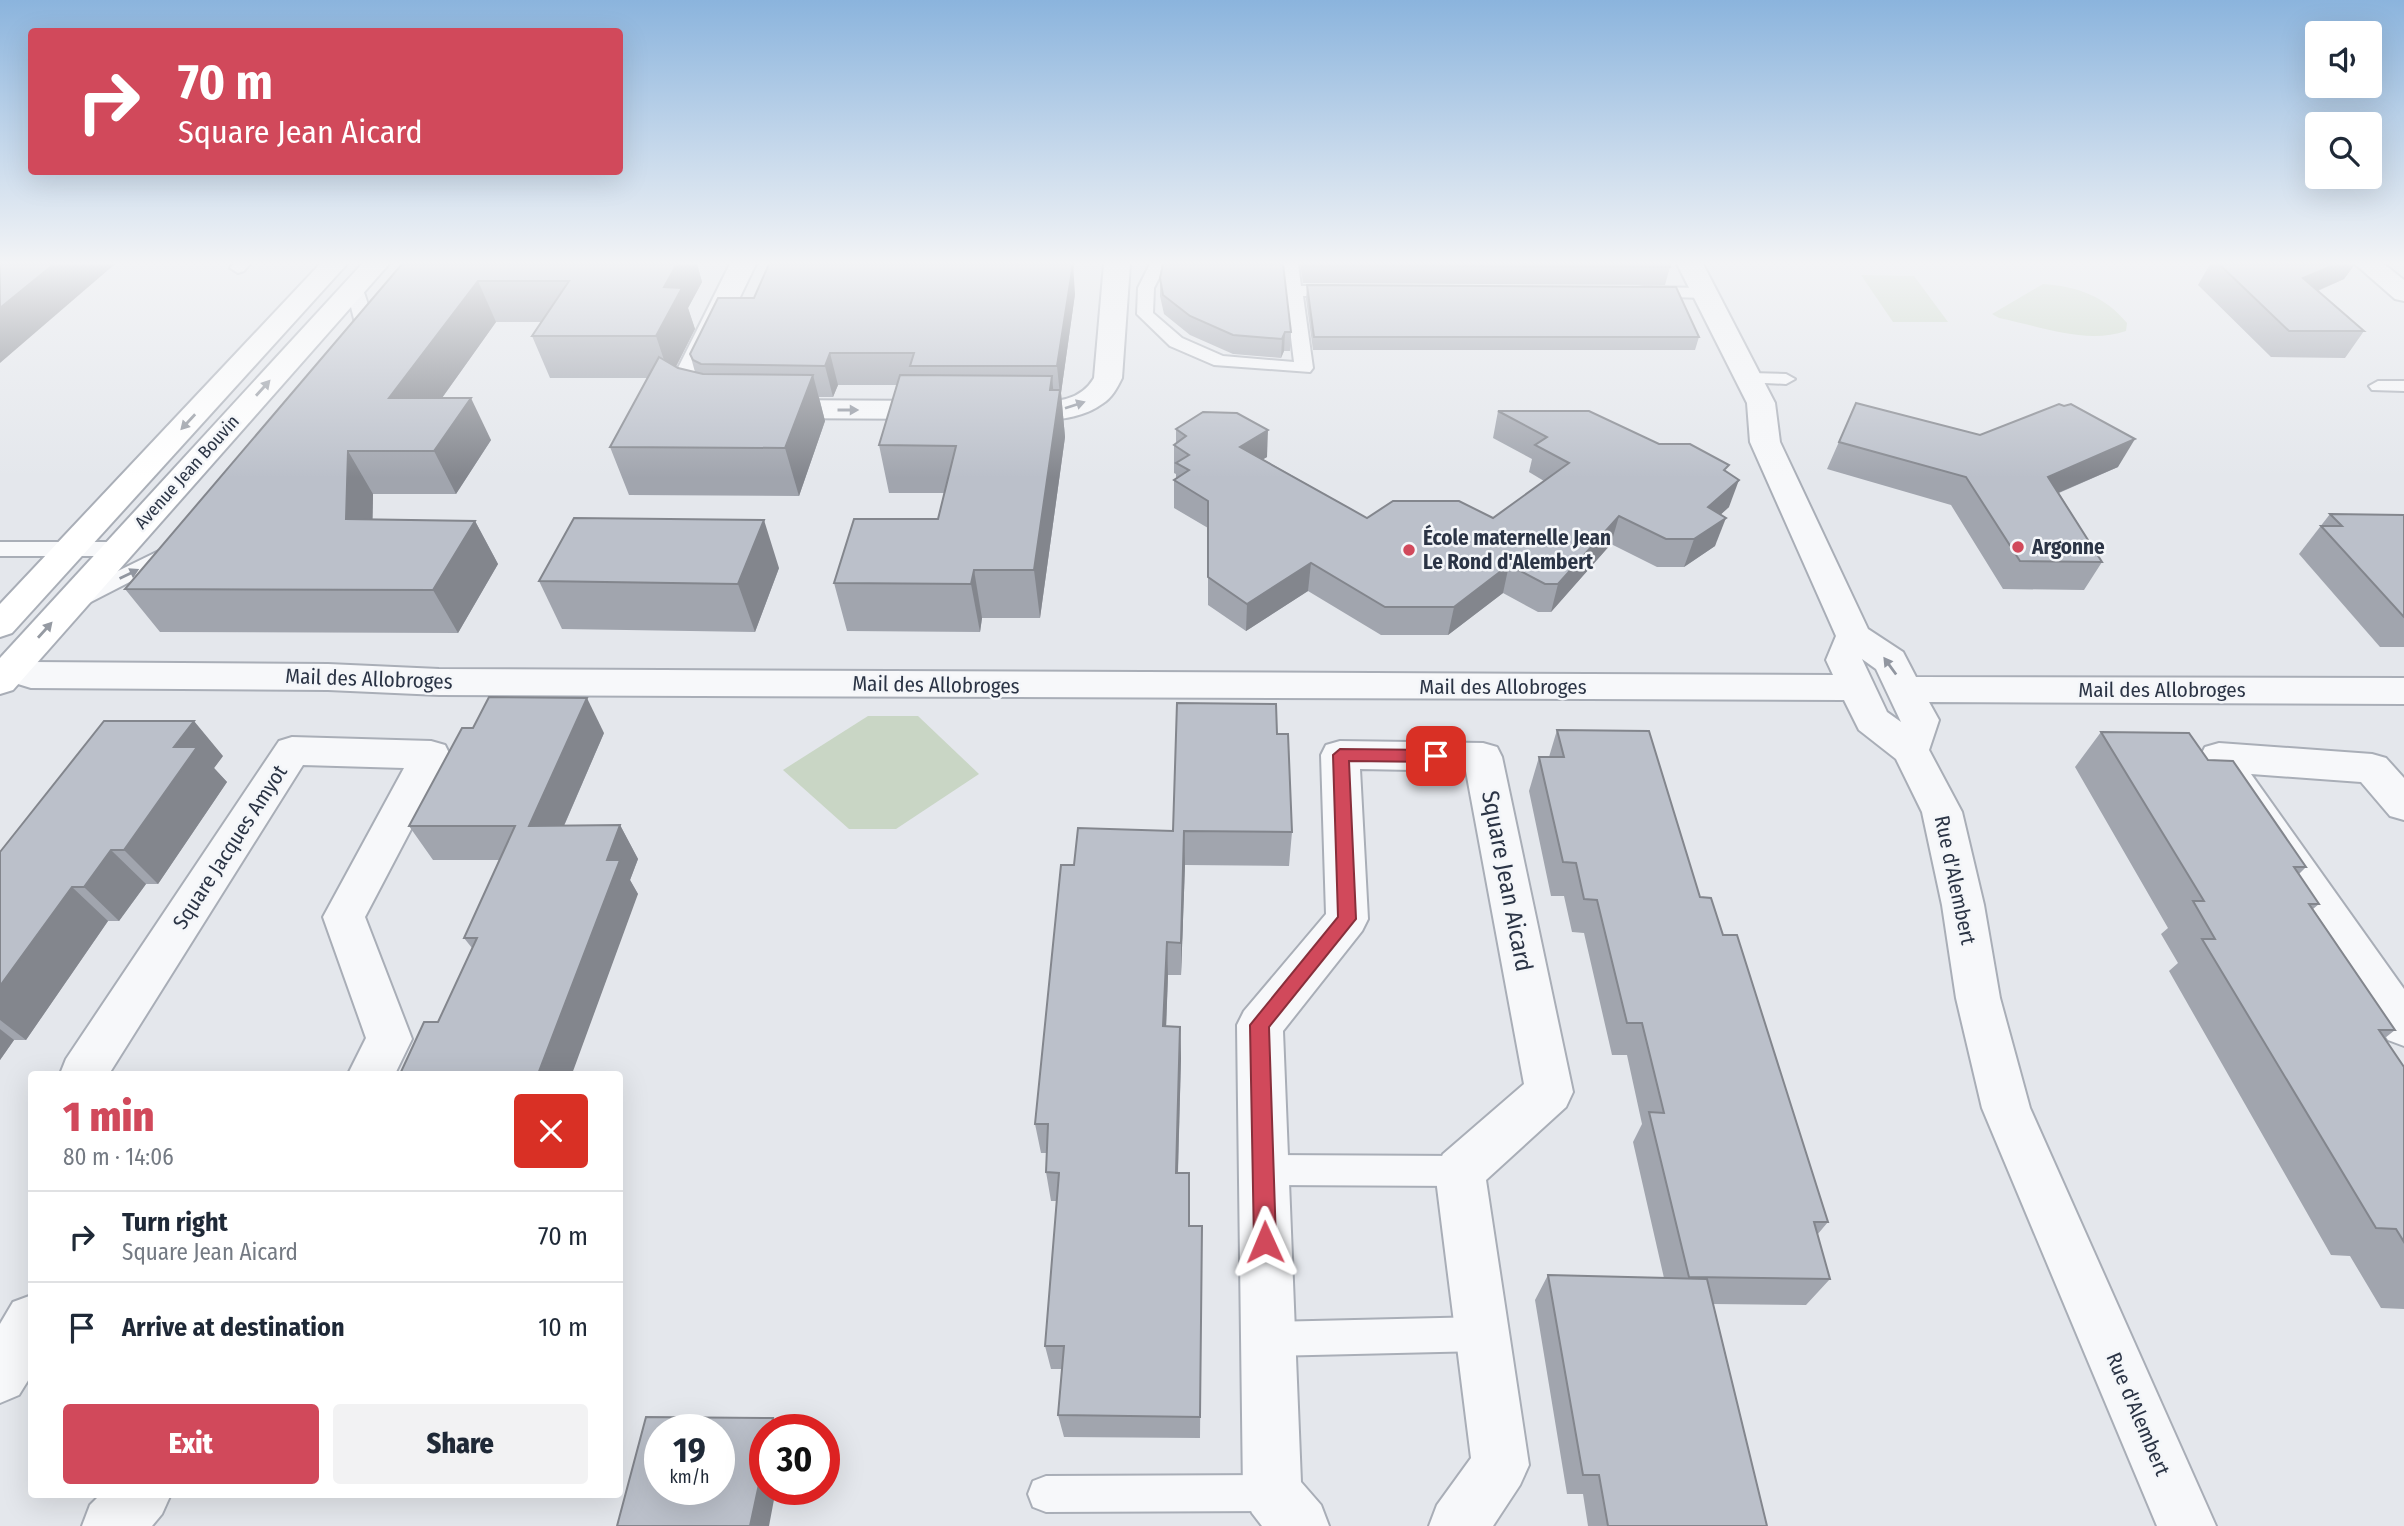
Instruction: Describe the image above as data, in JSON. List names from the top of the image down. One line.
{"streets":{"street":["Avenue Jean Bouvin","Mail des Allobroges","Square Jacques Amyot","Rue d'Alembert","Square Jean Aicard"]},"crossings":[["Avenue Jean Bouvin","Mail des Allobroges"]],"places":["Argonne","École maternelle Jean Le Rond d'Alembert"],"page":{"turn":["70 m","Square Jean Aicard"],"heading":["1 min","80 m · 14:06"],"list":[{"name":"Turn right","note":"Square Jean Aicard","value":"70 m"},{"name":"Arrive at destination","value":"10 m"}],"buttons":["Exit","Share"],"speed":"19 km/h","limit":"30"}}
